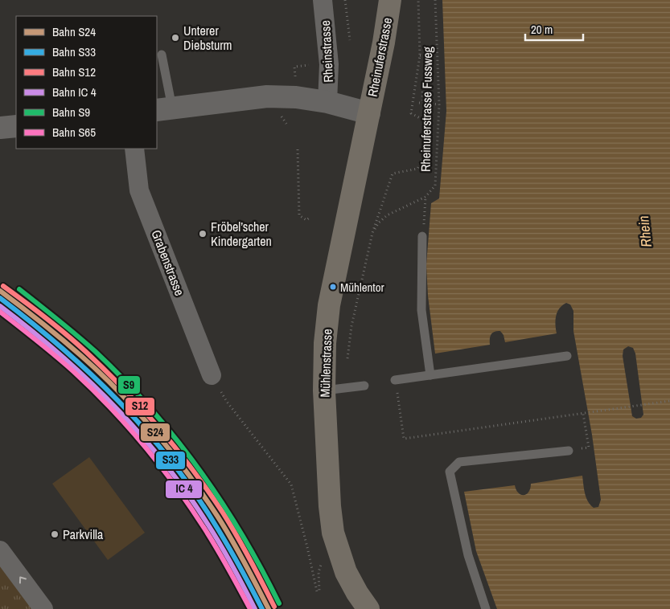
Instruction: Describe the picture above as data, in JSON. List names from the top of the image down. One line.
{"streets":{"main road":["Rheinuferstrasse","Mühlenstrasse"],"street":["Rheinstrasse","Grabenstrasse"],"path":["Rheinuferstrasse Fussweg"]},"crossings":[["Rheinuferstrasse","Mühlenstrasse"],["Rheinuferstrasse Fussweg","Mühlenstrasse"]],"water":["Rhein"],"places":["Unterer Diebsturm","Fröbel’scher Kindergarten","Mühlentor","Parkvilla"],"lines":["rail line S12","rail line S9","rail line S24","rail line S33","rail line S65"],"legend":["Bahn S24","Bahn S33","Bahn S12","Bahn IC 4","Bahn S9","Bahn S65"],"scale_bar":"20 m"}
